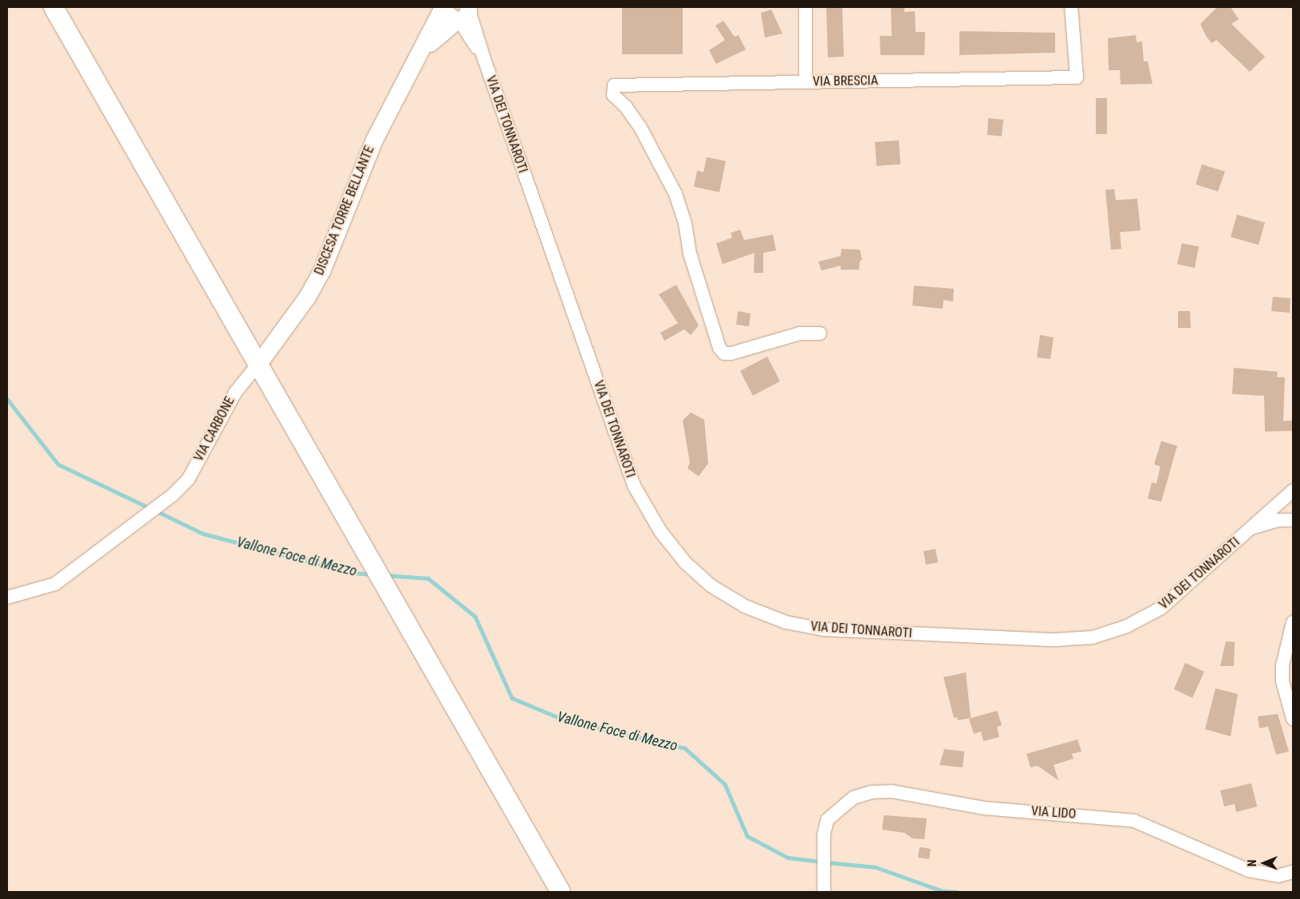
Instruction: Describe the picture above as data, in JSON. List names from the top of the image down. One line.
{"streets":{"street":["VIA BRESCIA","VIA DEI TONNAROTI","DISCESA TORRE BELLANTE","VIA CARBONE","VIA LIDO"]},"crossings":[["VIA DEI TONNAROTI","DISCESA TORRE BELLANTE"],["DISCESA TORRE BELLANTE","VIA CARBONE"]],"water":["Vallone Foce di Mezzo"],"north":"left"}
